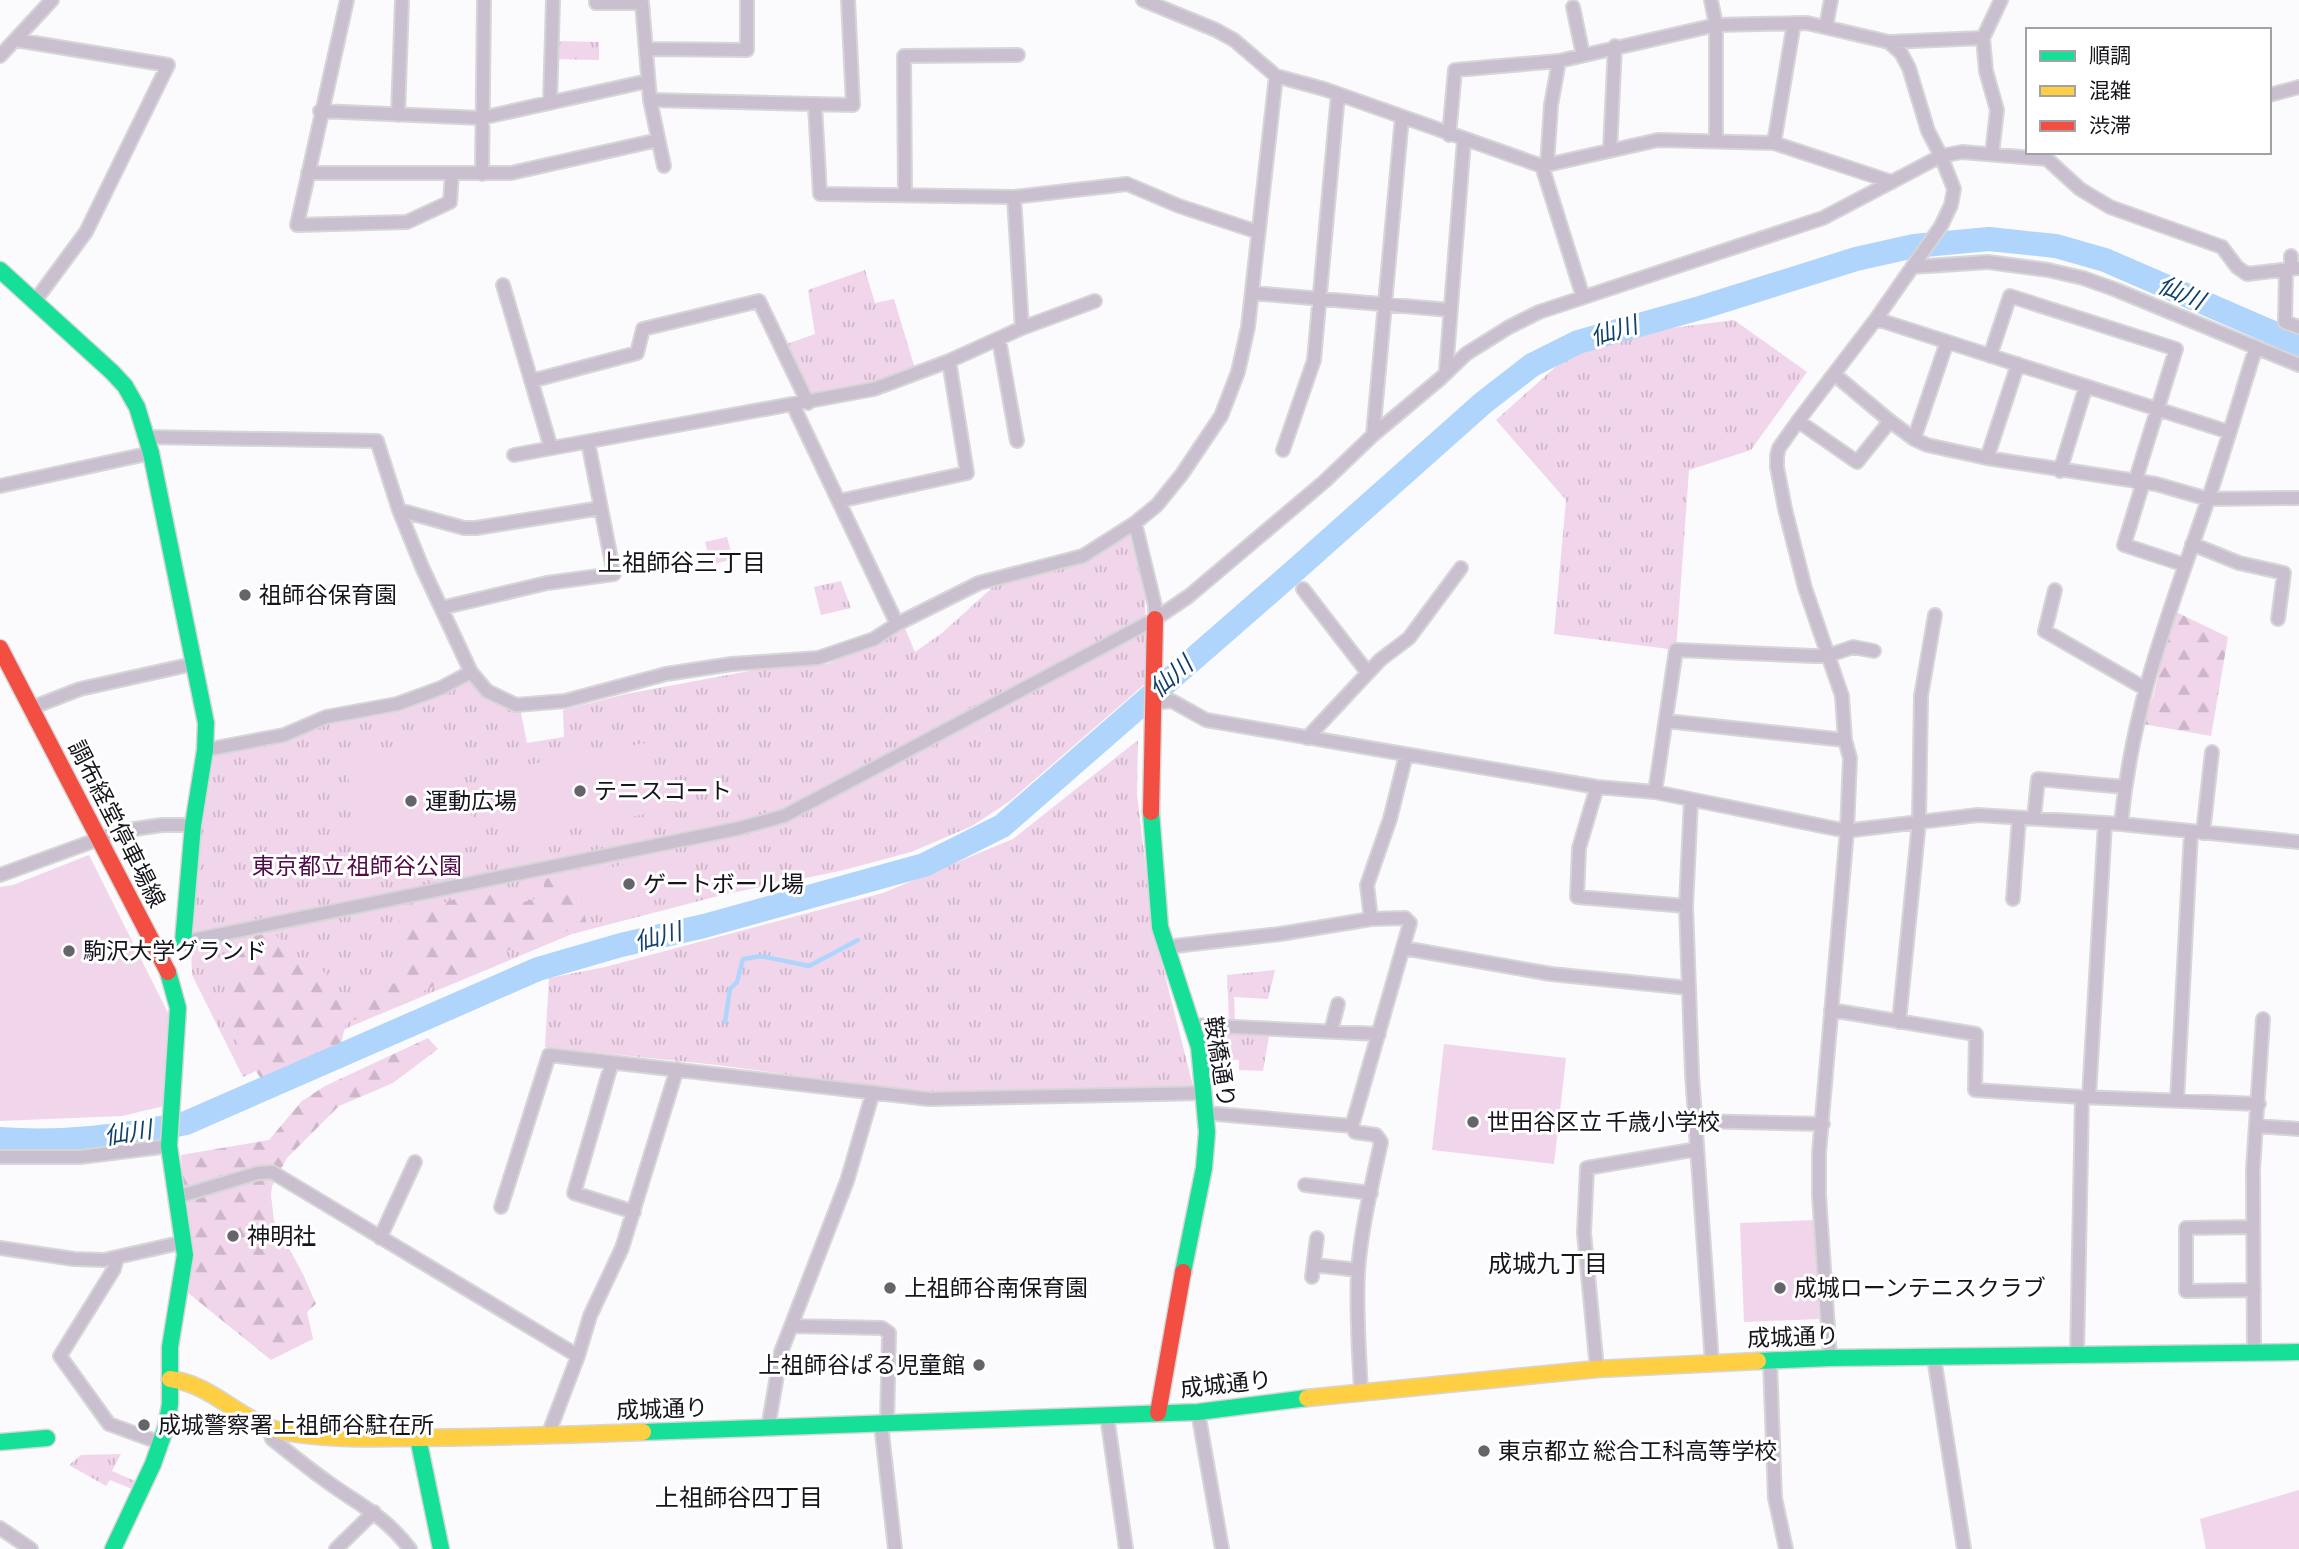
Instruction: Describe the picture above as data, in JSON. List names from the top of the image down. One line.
{"streets":{"street":["調布経堂停車場線","鞍橋通り","成城通り"]},"crossings":[["鞍橋通り","成城通り"]],"districts":["上祖師谷三丁目","成城九丁目","上祖師谷四丁目"],"water":["仙川"],"parks":["東京都立 祖師谷公園"],"places":["祖師谷保育園","テニスコート","運動広場","ゲートボール場","駒沢大学グランド","世田谷区立 千歳小学校","神明社","上祖師谷南保育園","成城ローンテニスクラブ","上祖師谷ぱる児童館","成城警察署上祖師谷駐在所","東京都立 総合工科高等学校"],"legend":["順調","混雑","渋滞"]}
